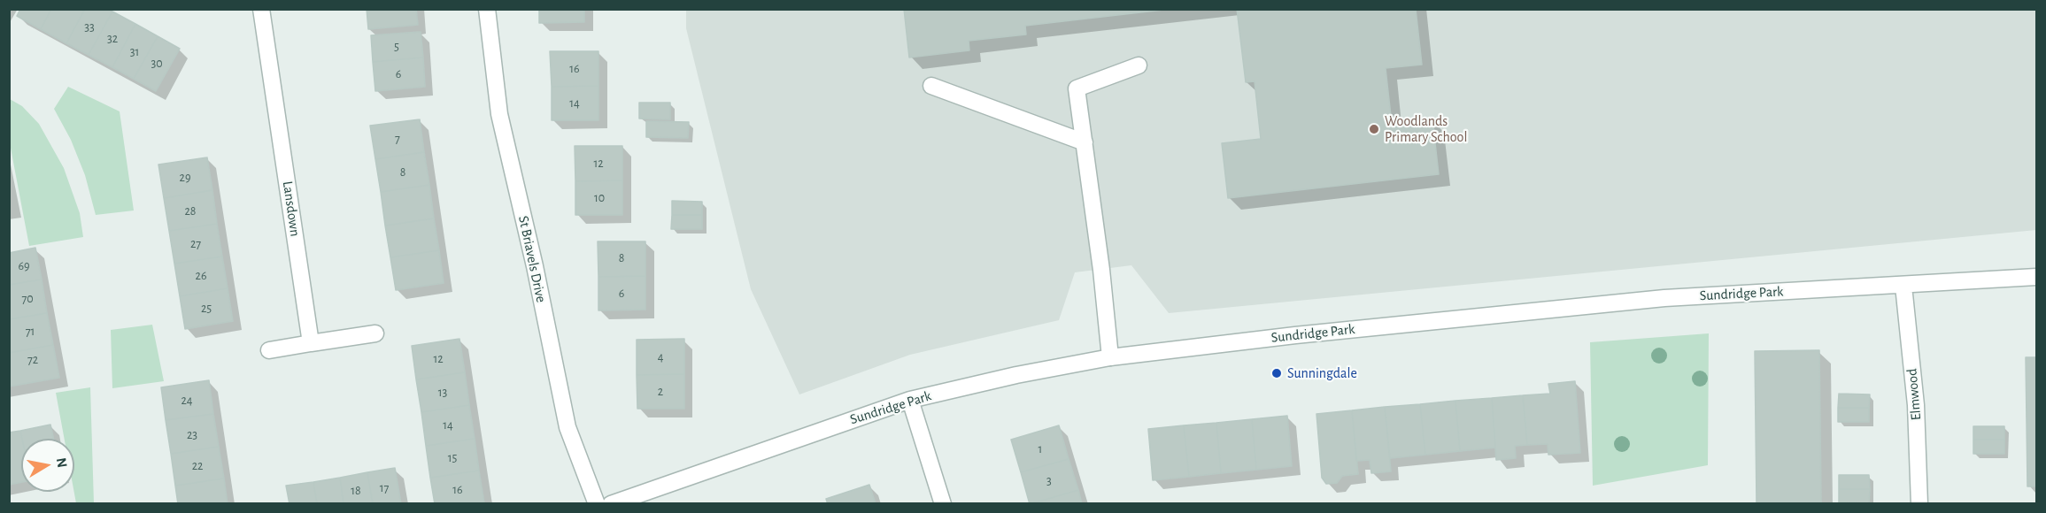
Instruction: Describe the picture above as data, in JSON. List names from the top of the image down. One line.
{"streets":{"street":["Lansdown","St Briavels Drive","Sundridge Park","Elmwood"]},"crossings":[["Sundridge Park","Elmwood"]],"places":["Woodlands Primary School","Sunningdale"],"house_numbers":["33","32","5","31","30","16","6","14","7","12","8","29","10","28","27","8","69","26","6","70","25","71","4","12","72","2","13","24","14","23","1","15","22","3","17","16","18"],"north":"right"}
